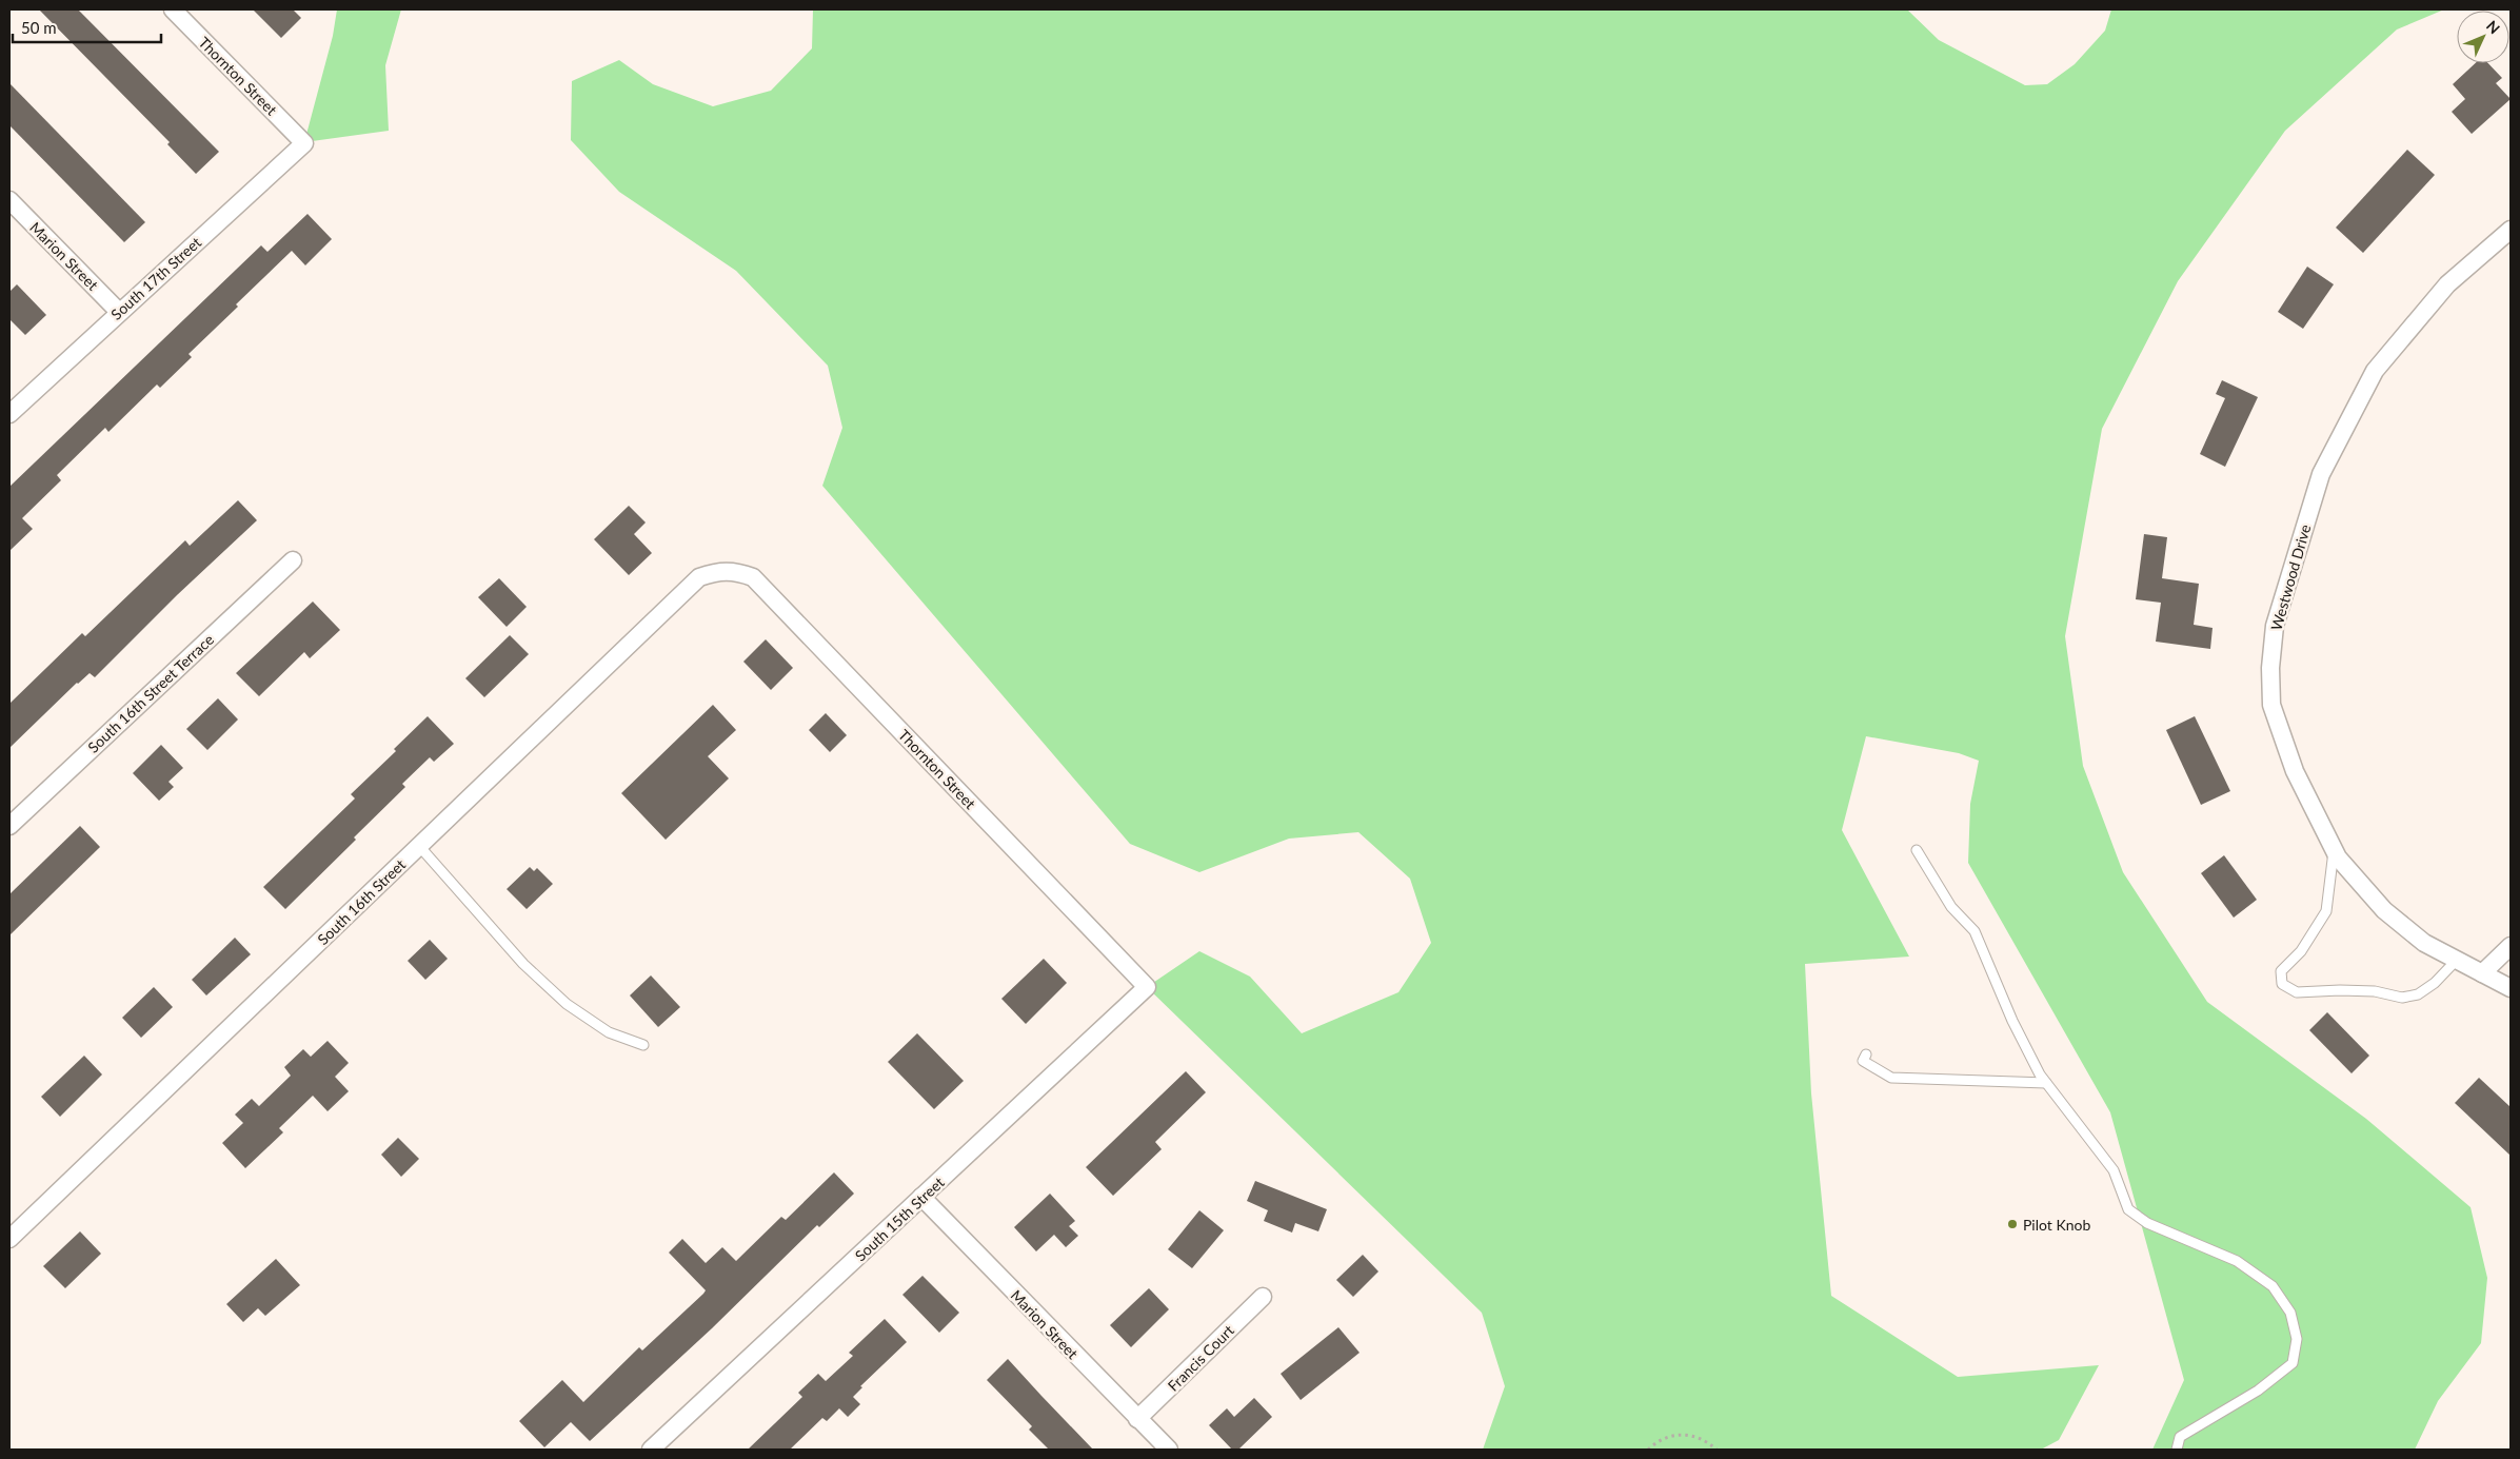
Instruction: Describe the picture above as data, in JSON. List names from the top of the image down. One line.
{"streets":{"street":["Thornton Street","Marion Street","South 17th Street","Westwood Drive","South 16th Street Terrace","South 16th Street","South 15th Street","Francis Court"]},"crossings":[["Thornton Street","South 17th Street"],["Thornton Street","South 16th Street"],["Thornton Street","South 15th Street"],["Marion Street","South 17th Street"],["Marion Street","South 15th Street"],["Marion Street","Francis Court"]],"places":["Pilot Knob"],"scale_bar":"50 m","north":"top right"}
